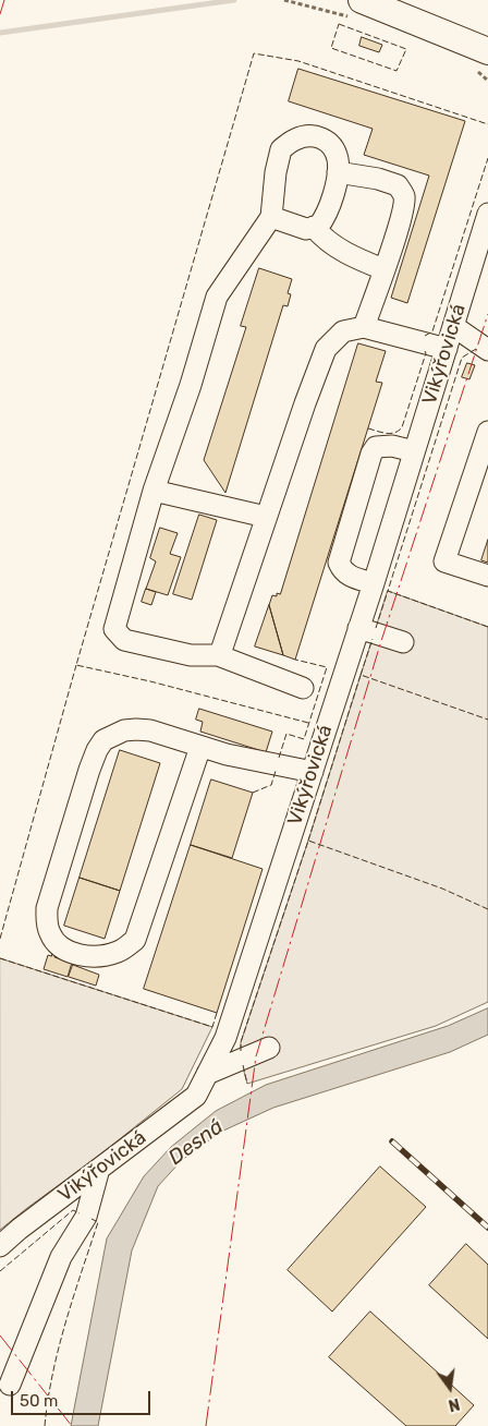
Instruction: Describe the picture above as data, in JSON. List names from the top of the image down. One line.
{"streets":{"street":["Vikýřovická"]},"water":["Desná"],"scale_bar":"50 m","north":"bottom"}
